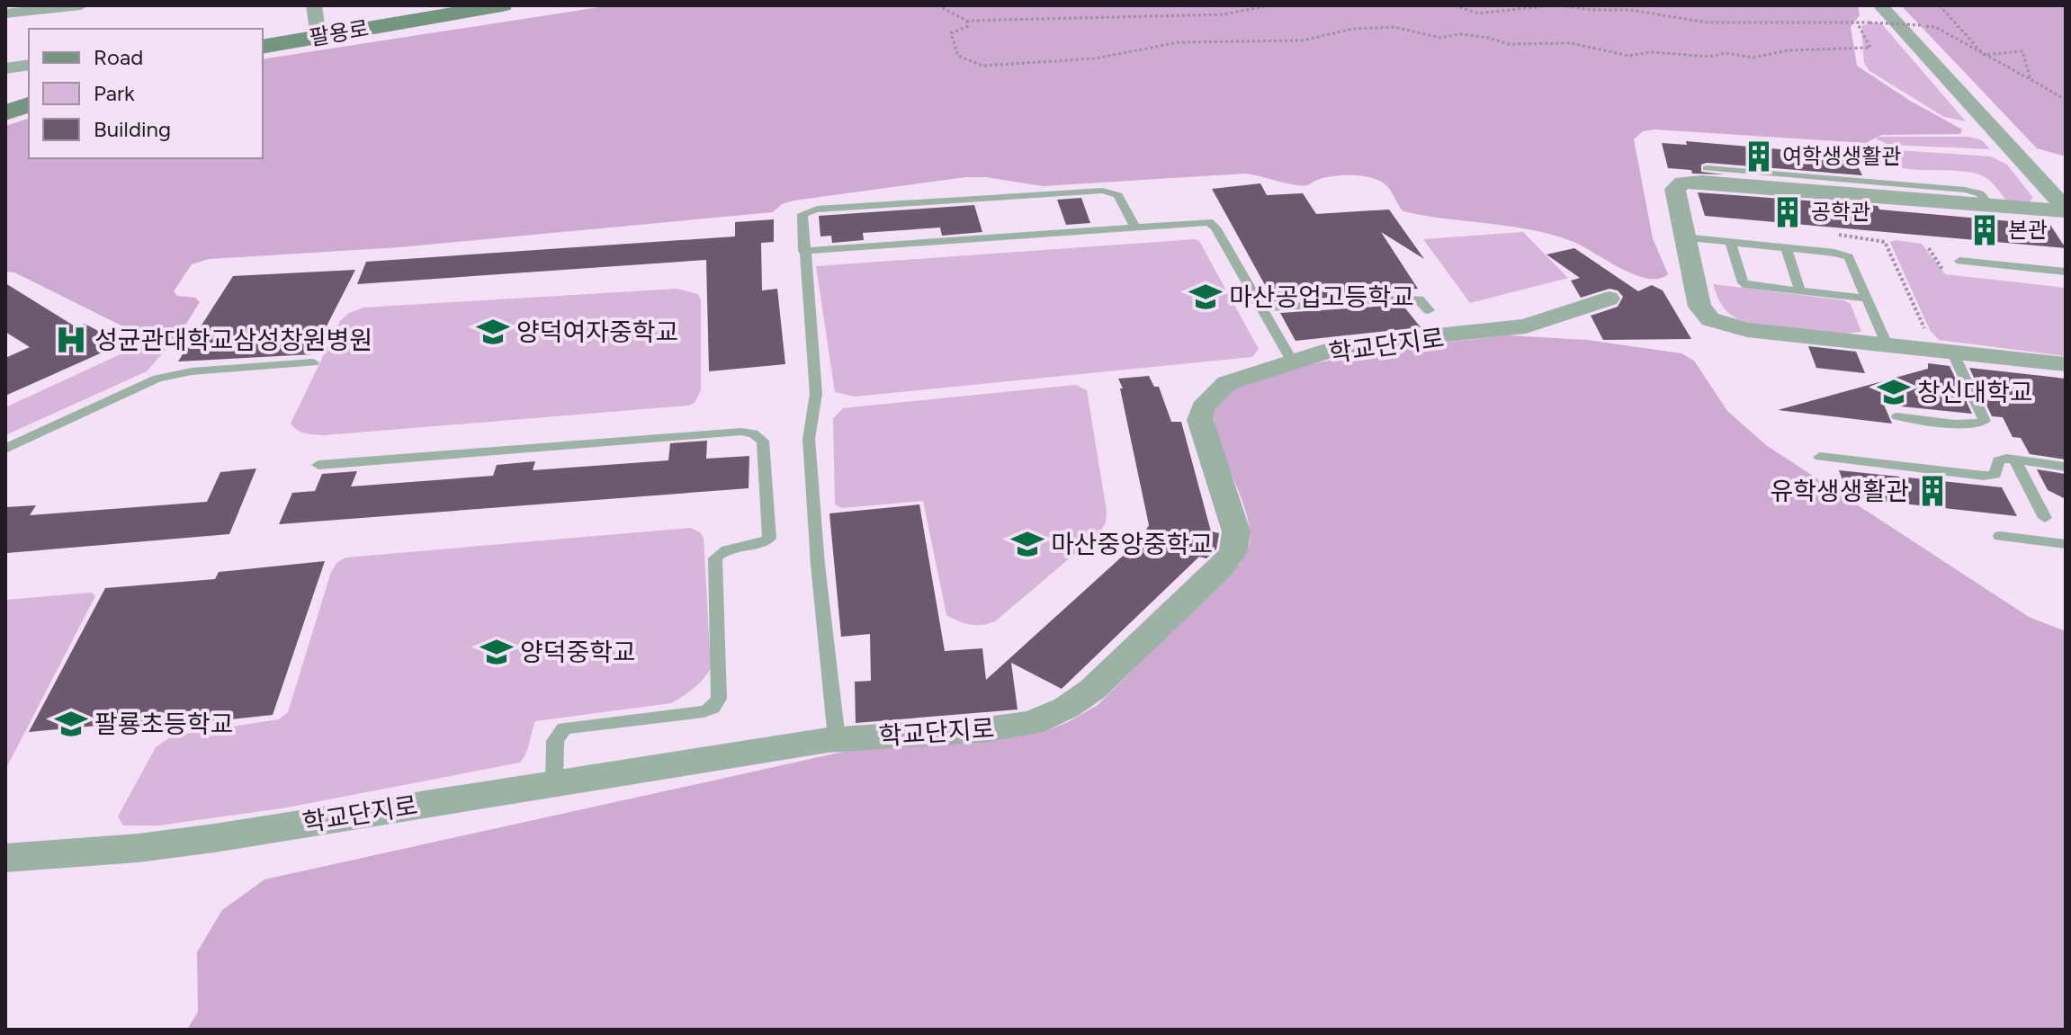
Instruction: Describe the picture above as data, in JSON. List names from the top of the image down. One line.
{"streets":{"main road":["팔용로"],"street":["학교단지로"]},"places":{"building":["여학생생활관","공학관","본관","유학생생활관"],"school or university":["마산공업고등학교","양덕여자중학교","창신대학교","마산중앙중학교","양덕중학교","팔룡초등학교"],"hospital":["성균관대학교삼성창원병원"]},"legend":["Road","Park","Building"]}
